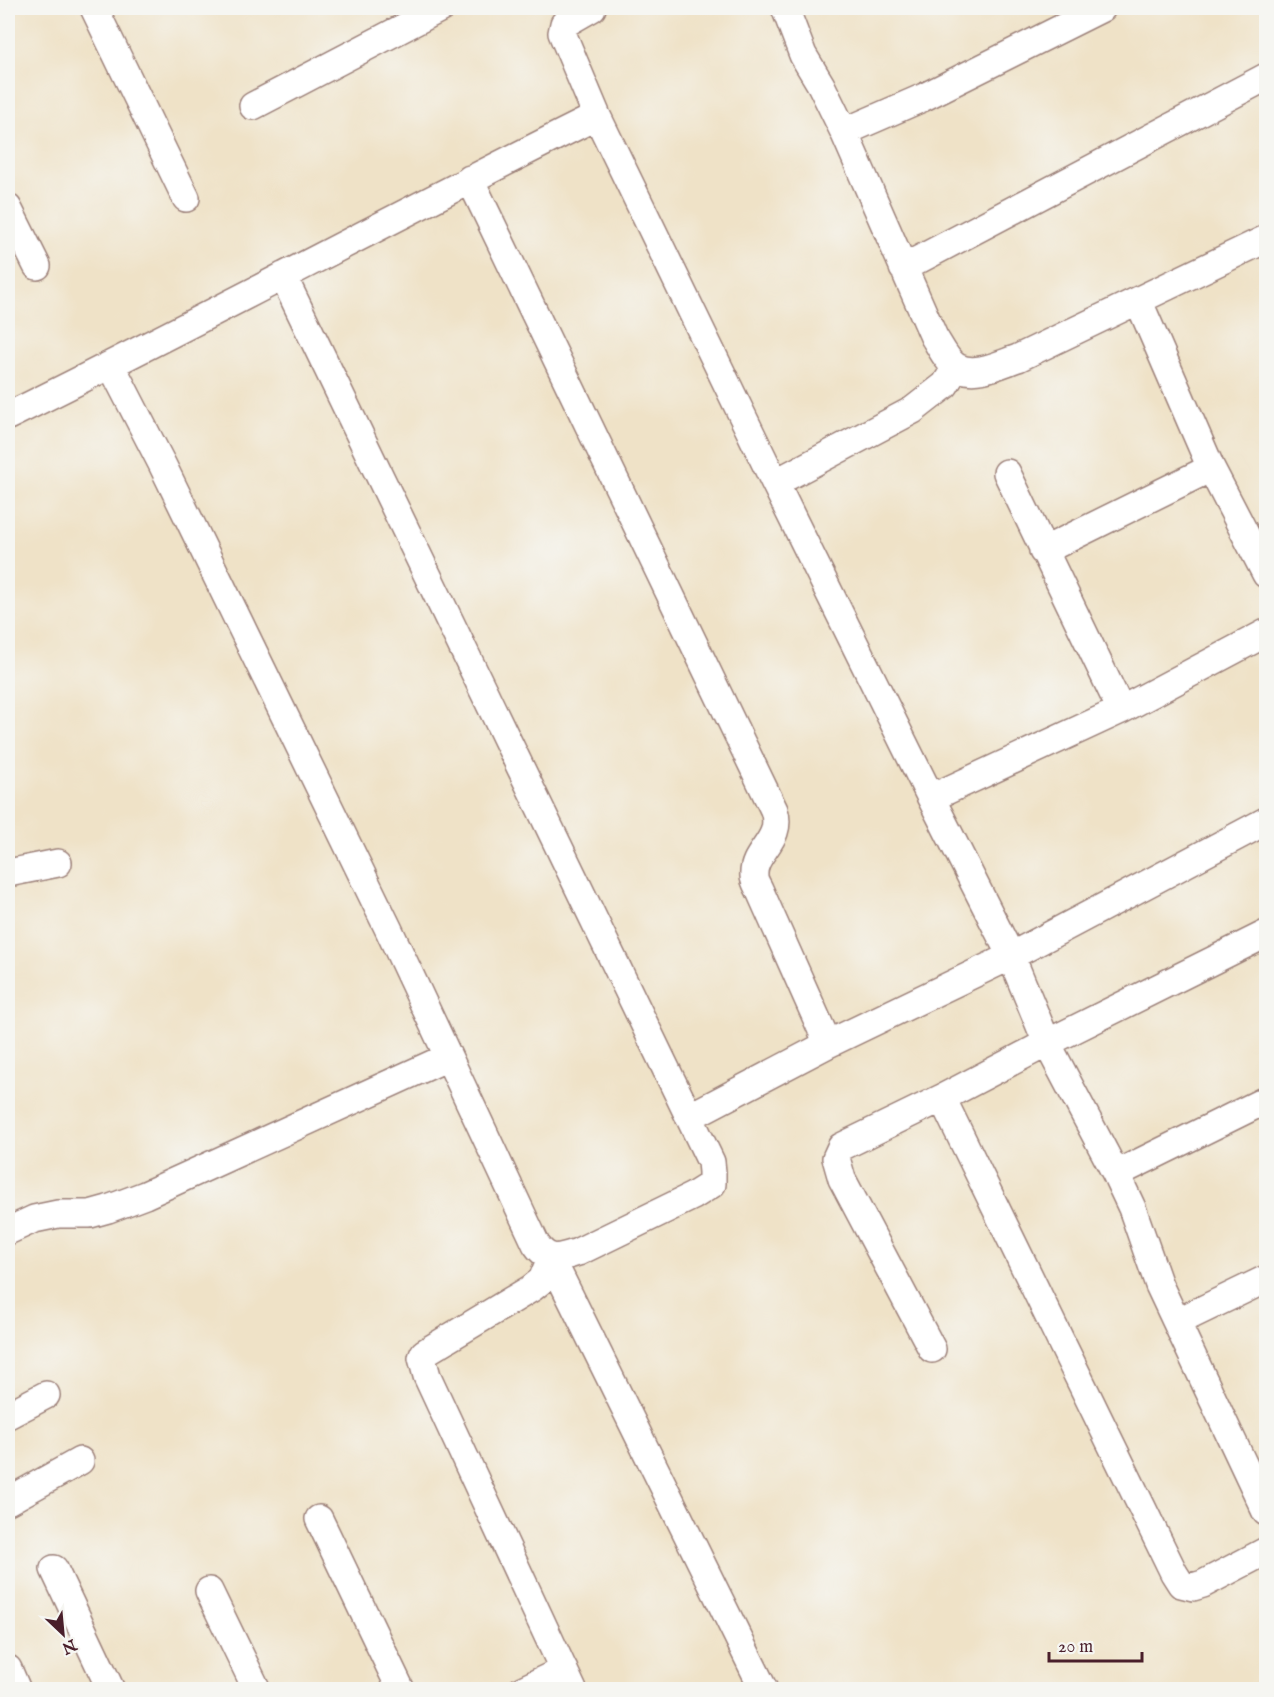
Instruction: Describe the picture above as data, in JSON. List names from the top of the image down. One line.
{"scale_bar":"20 m","north":"bottom right"}
